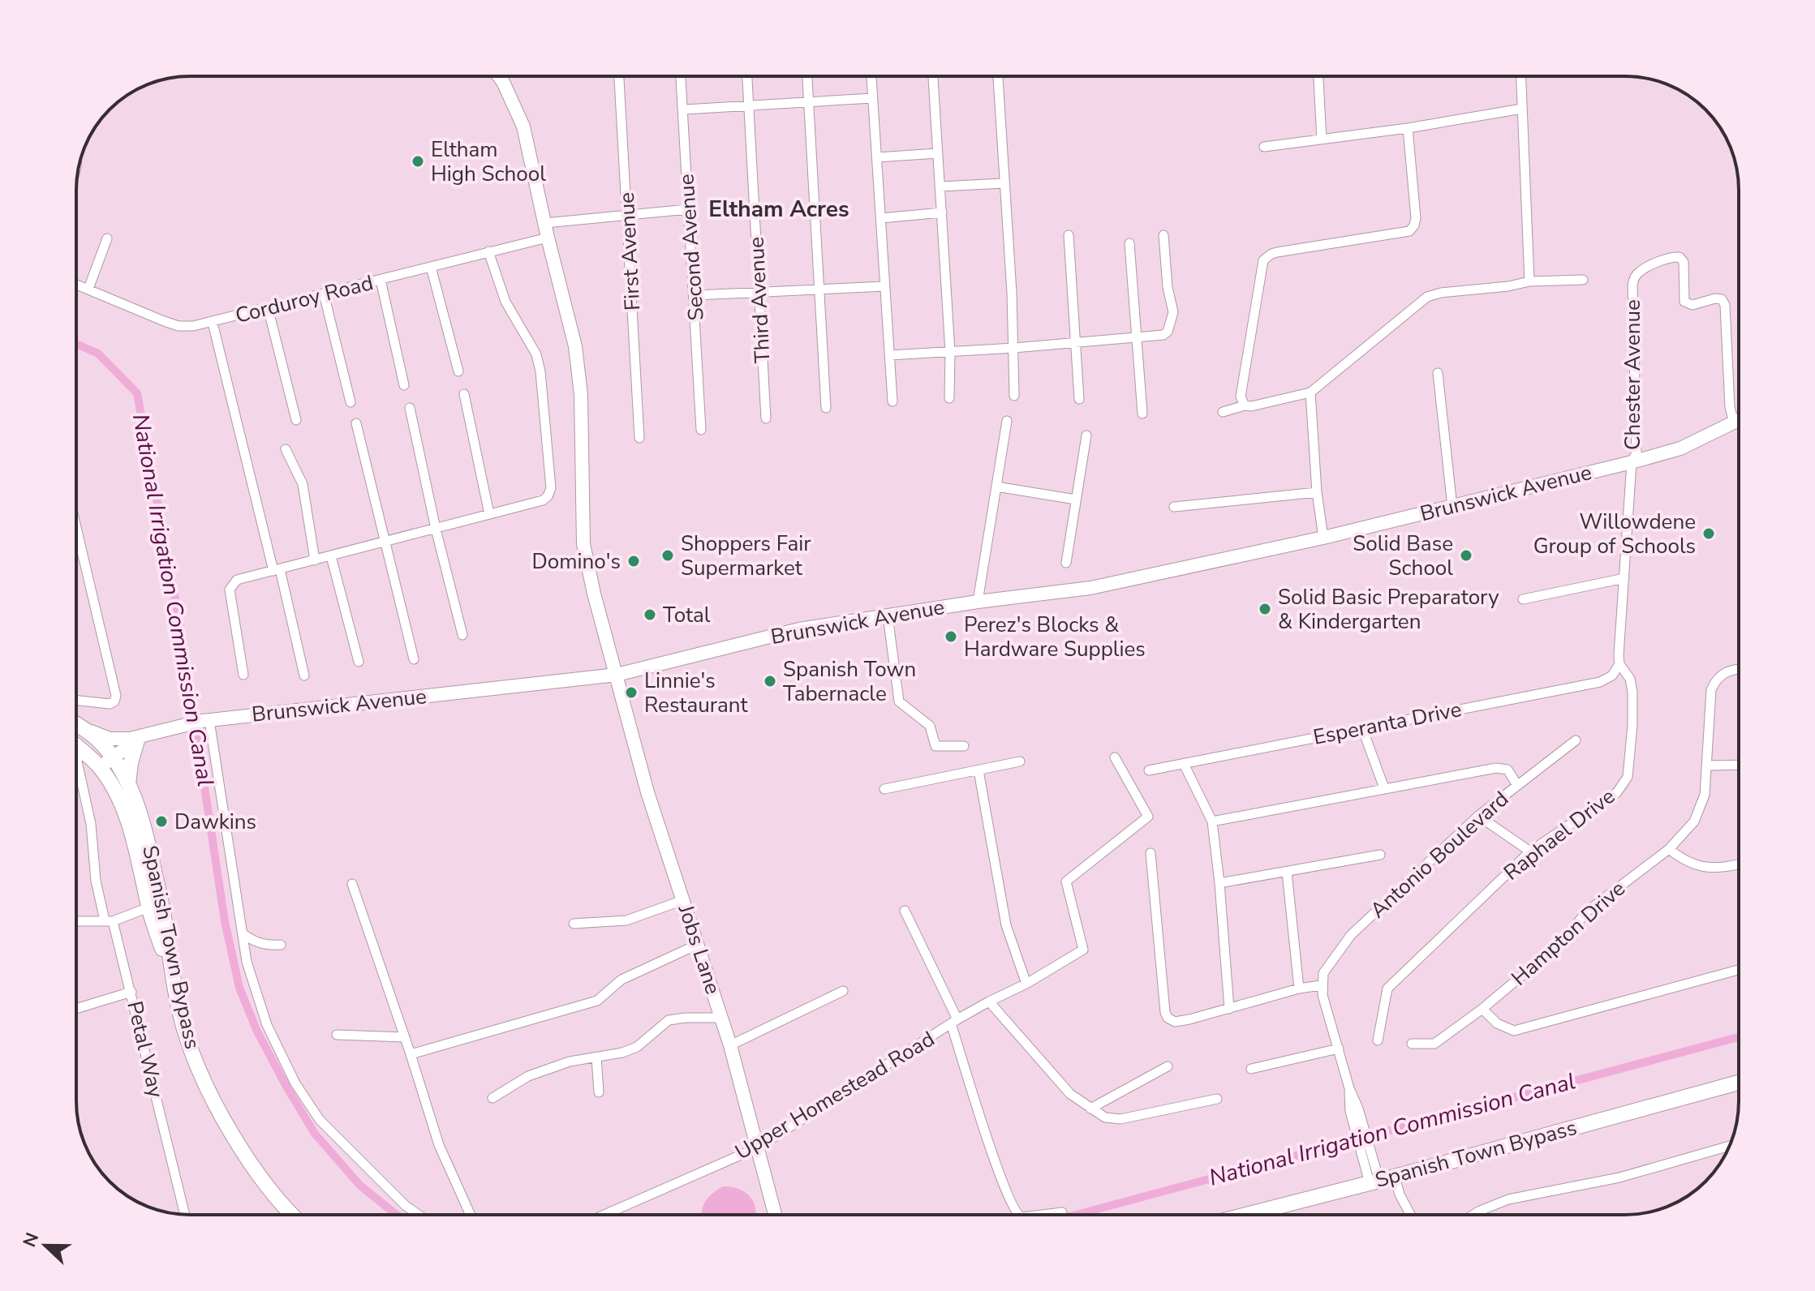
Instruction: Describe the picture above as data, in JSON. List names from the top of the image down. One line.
{"streets":{"main road":["Brunswick Avenue","Spanish Town Bypass","Jobs Lane"],"street":["Second Avenue","First Avenue","Corduroy Road","Third Avenue","Chester Avenue","Esperanta Drive","Raphael Drive","Antonio Boulevard","Hampton Drive","Petal Way","Upper Homestead Road"]},"crossings":[["Corduroy Road","Jobs Lane"],["Chester Avenue","Brunswick Avenue"],["Brunswick Avenue","Spanish Town Bypass"],["Brunswick Avenue","Jobs Lane"],["Esperanta Drive","Raphael Drive"],["Jobs Lane","Upper Homestead Road"]],"districts":["Eltham Acres"],"water":["National Irrigation Commission Canal"],"places":["Eltham High School","Willowdene Group of Schools","Shoppers Fair Supermarket","Solid Base School","Domino's","Solid Basic Preparatory & Kindergarten","Total","Perez's Blocks & Hardware Supplies","Spanish Town Tabernacle","Linnie's Restaurant","Dawkins"],"north":"left"}
